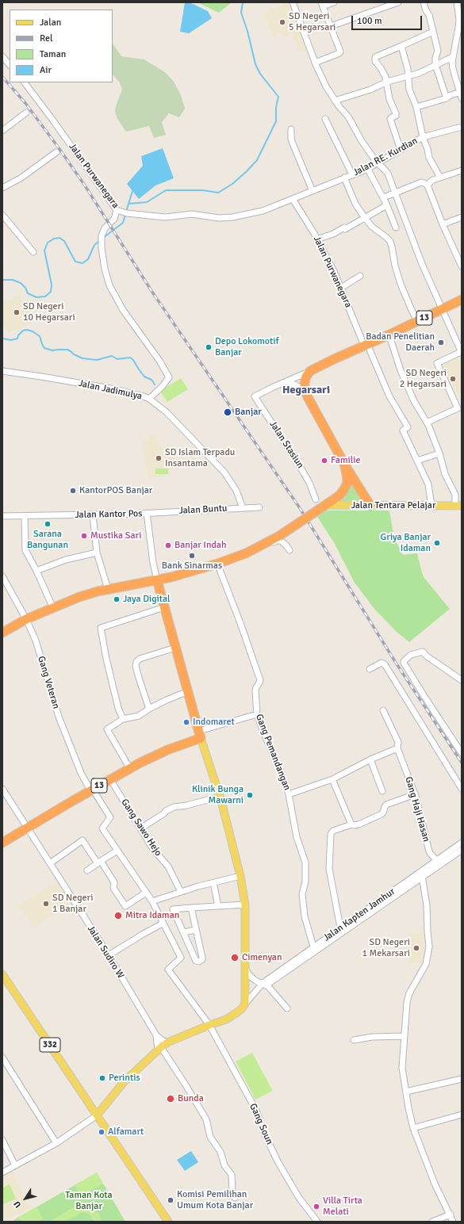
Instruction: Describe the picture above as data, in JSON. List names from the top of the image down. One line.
{"streets":{"highway":["13"],"main road":["Jalan Tentara Pelajar","Jalan Kapten Jamhur","332"],"street":["Jalan RE. Kurdian","Jalan Purwanegara","Jalan Jadimulya","Jalan Stasiun","Jalan Buntu","Jalan Kantor Pos","Gang Veteran","Gang Pemandangan","Gang Haji Hasan","Gang Sawo Hejo","Jalan Sudiro W","Gang Soun"]},"crossings":[["Jalan RE. Kurdian","Jalan Purwanegara"],["Jalan Purwanegara","13"],["13","Jalan Stasiun"],["13","Gang Veteran"],["13","Gang Sawo Hejo"],["13","Jalan Sudiro W"],["Jalan Jadimulya","Jalan Buntu"],["Jalan Buntu","Jalan Kantor Pos"],["Gang Pemandangan","Jalan Kapten Jamhur"],["Gang Haji Hasan","Jalan Kapten Jamhur"],["Jalan Kapten Jamhur","332"],["Jalan Kapten Jamhur","Gang Soun"]],"districts":["Hegarsari"],"parks":["Taman Kota Banjar"],"places":["SD Negeri 5 Hegarsari","SD Negeri 10 Hegarsari","Badan Penelitian Daerah","Depo Lokomotif Banjar","SD Negeri 2 Hegarsari","Banjar","SD Islam Terpadu Insantama","Familie","KantorPOS Banjar","Sarana Bangunan","Mustika Sari","Griya Banjar Idaman","Banjar Indah","Bank Sinarmas","Jaya Digital","Indomaret","Klinik Bunga Mawarni","SD Negeri 1 Banjar","Mitra Idaman","SD Negeri 1 Mekarsari","Cimenyan","Perintis","Bunda","Alfamart","Komisi Pemilihan Umum Kota Banjar","Villa Tirta Melati"],"legend":["Jalan","Rel","Taman","Air"],"scale_bar":"100 m","north":"bottom left"}
